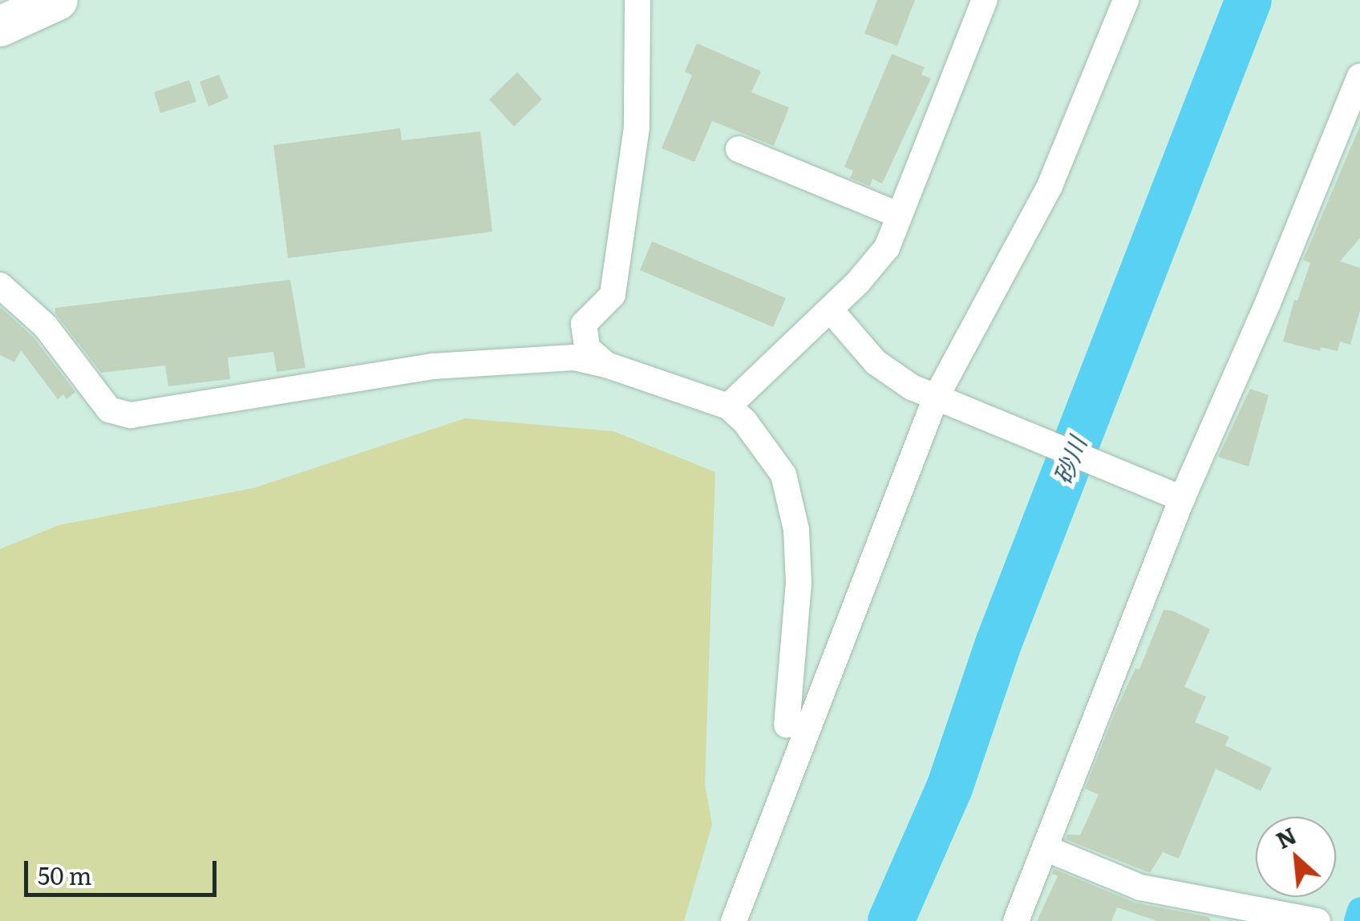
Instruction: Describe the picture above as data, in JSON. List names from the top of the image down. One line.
{"water":["砂川"],"scale_bar":"50 m","north":"top left"}
